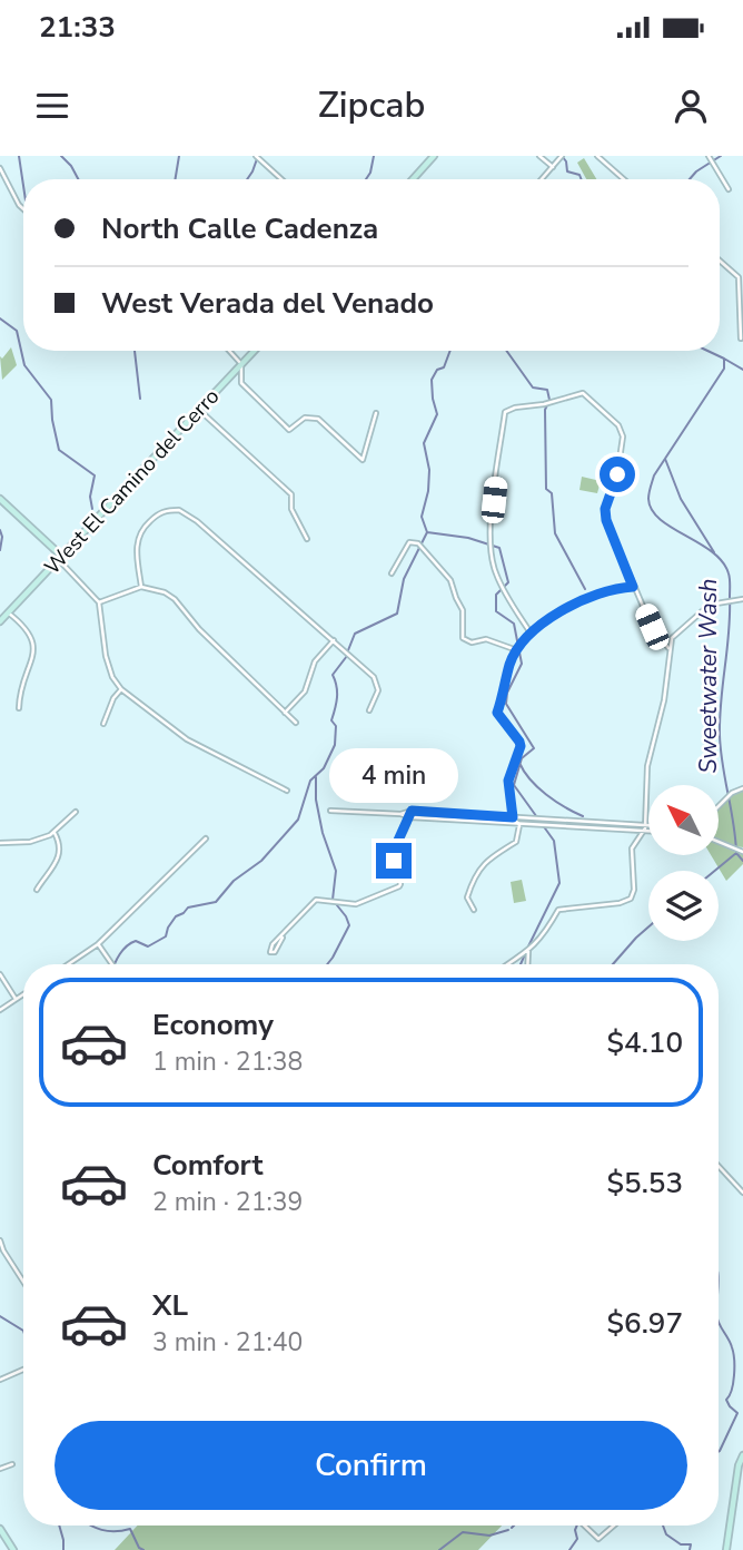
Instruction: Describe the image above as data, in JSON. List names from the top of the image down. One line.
{"streets":{"street":["West El Camino del Cerro"]},"water":["Sweetwater Wash"],"north":"top left","page":{"status":"21:33","header":"Zipcab","banner":["North Calle Cadenza","West Verada del Venado"],"bubble":"4 min","list":[{"name":"Economy","note":"1 min · 21:38","value":"$4.10"},{"name":"Comfort","note":"2 min · 21:39","value":"$5.53"},{"name":"XL","note":"3 min · 21:40","value":"$6.97"}],"buttons":"Confirm"}}
